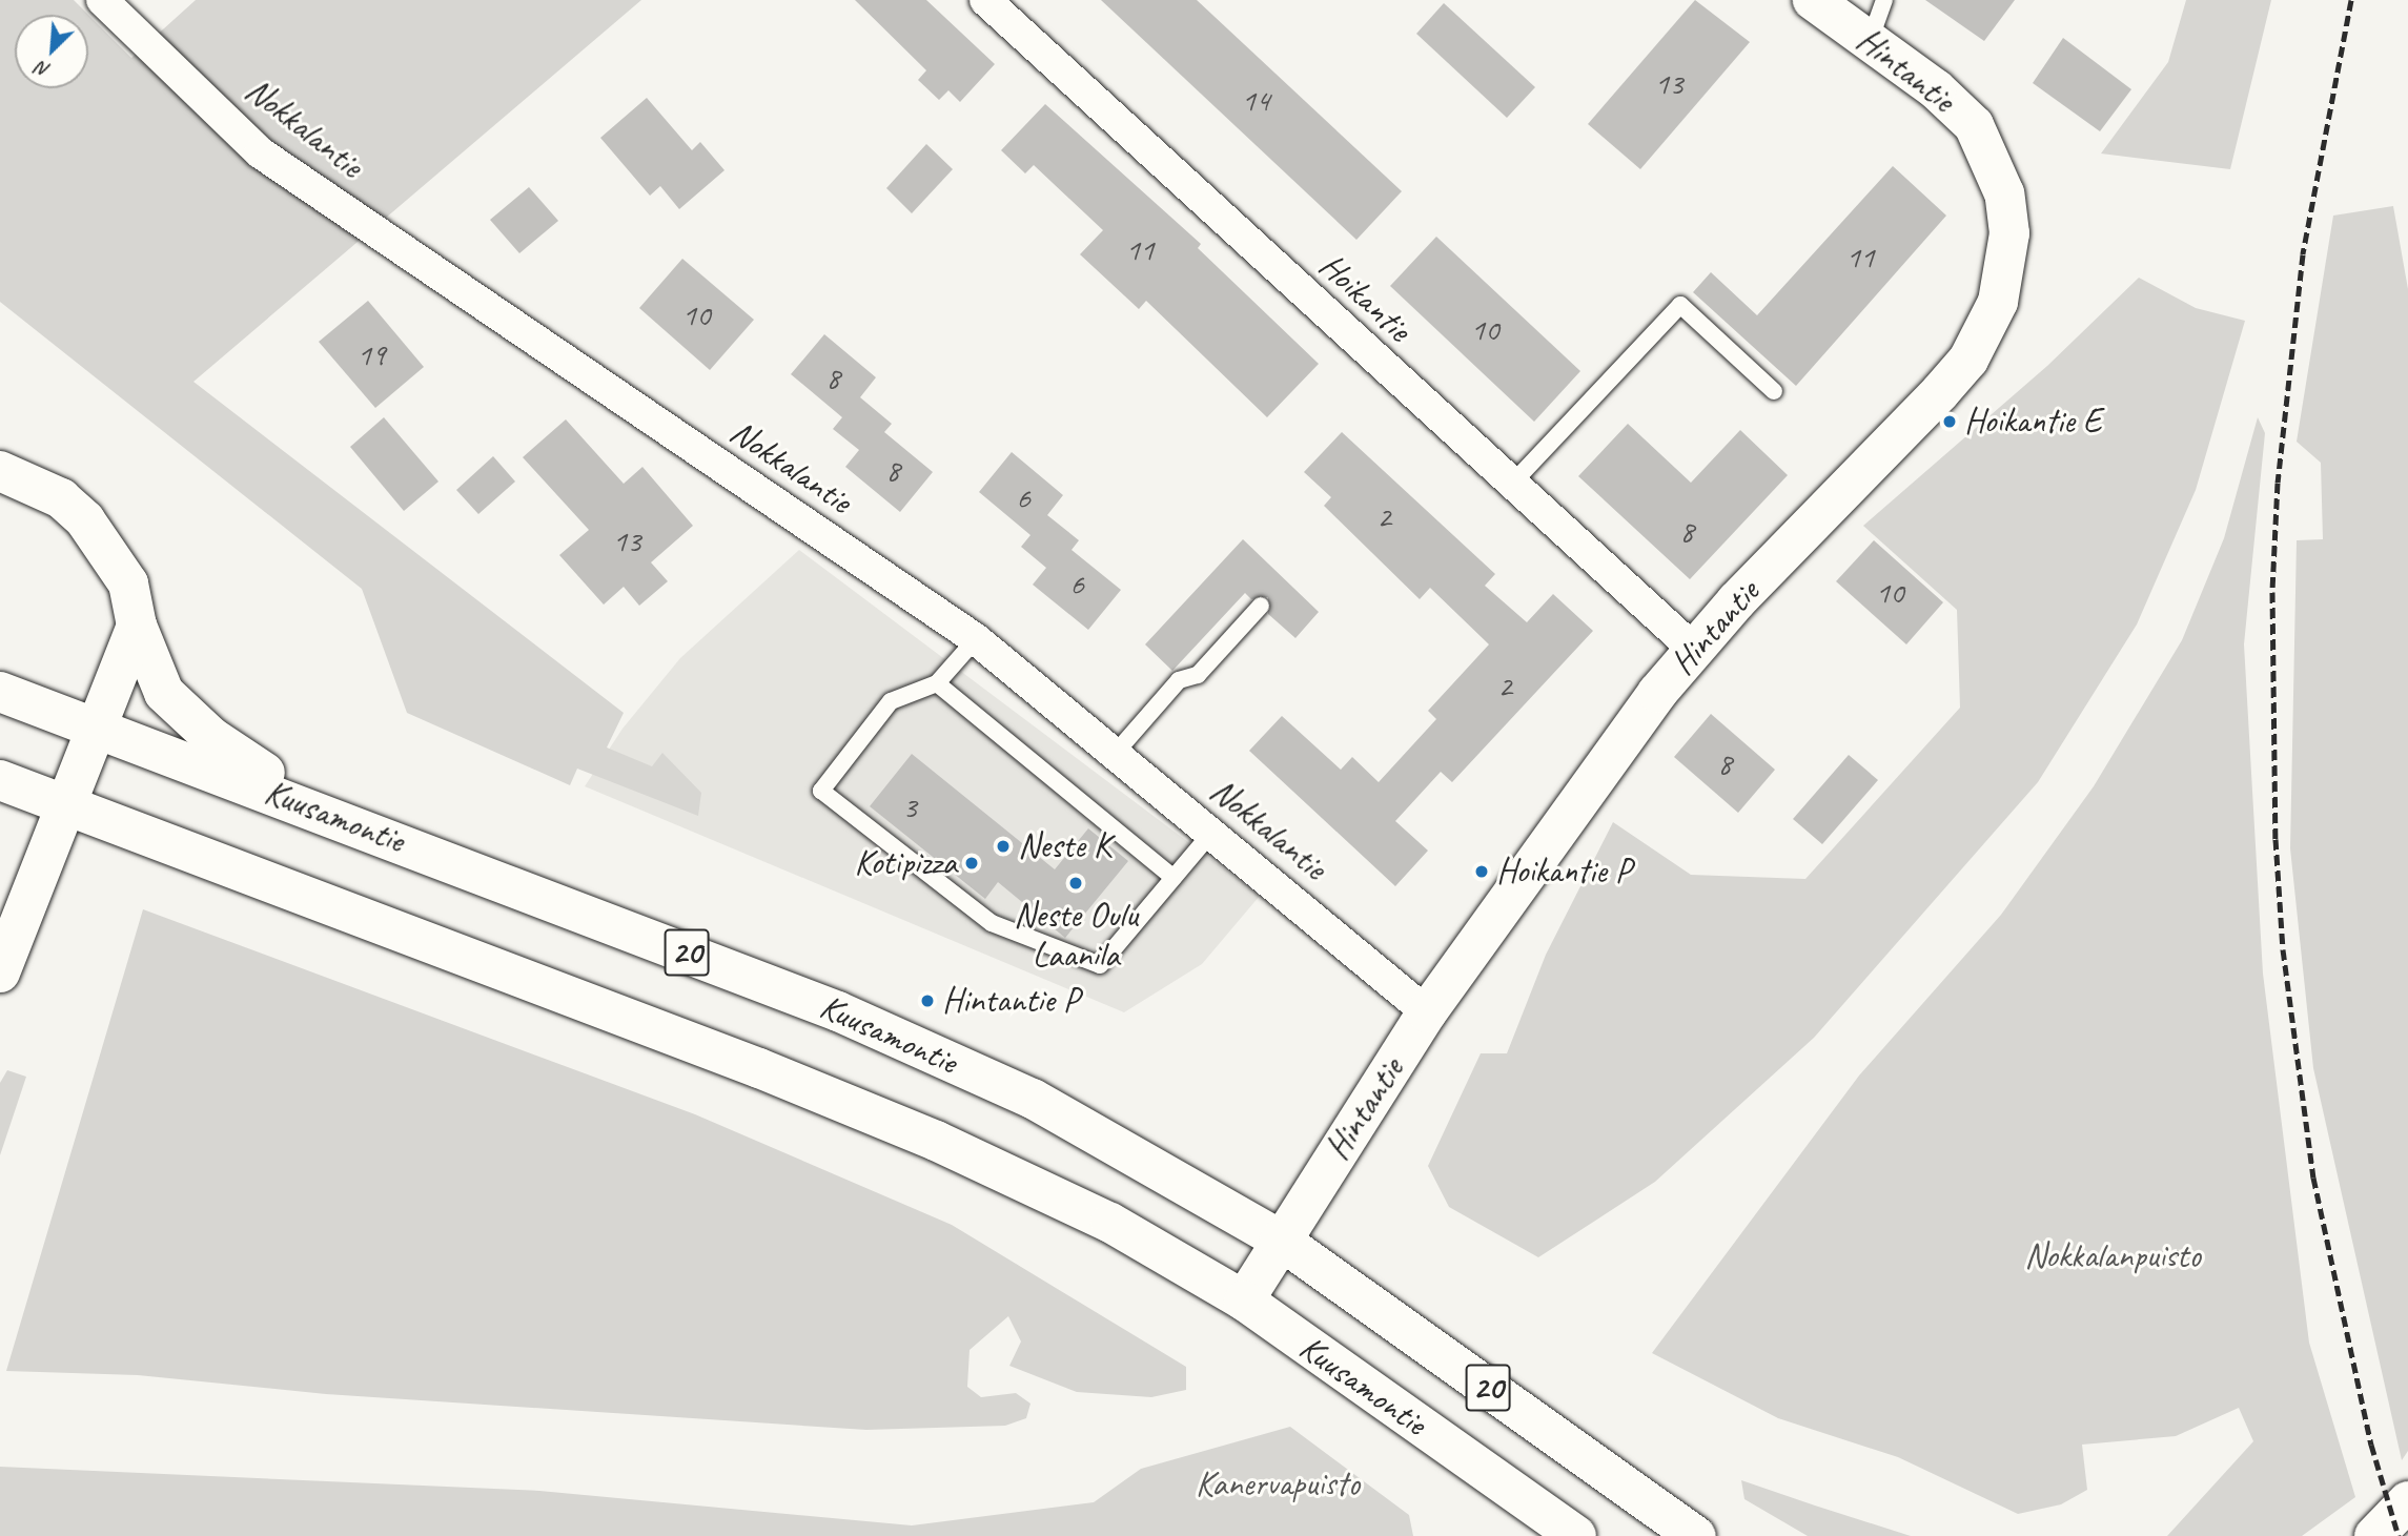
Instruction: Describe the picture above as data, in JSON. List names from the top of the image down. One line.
{"streets":{"main road":["Hintantie","Kuusamontie","20"],"street":["Nokkalantie","Hoikantie"]},"crossings":[["Hintantie","Nokkalantie"],["Hintantie","Hoikantie"],["Hintantie","Kuusamontie"]],"parks":["Nokkalanpuisto","Kanervapuisto"],"places":["Hoikantie E","Neste K","Kotipizza","Hoikantie P","Neste Oulu Laanila","Hintantie P"],"house_numbers":["13","14","11","11","10","10","19","8","8","6","2","8","13","6","10","2","8","3"],"north":"bottom left"}
